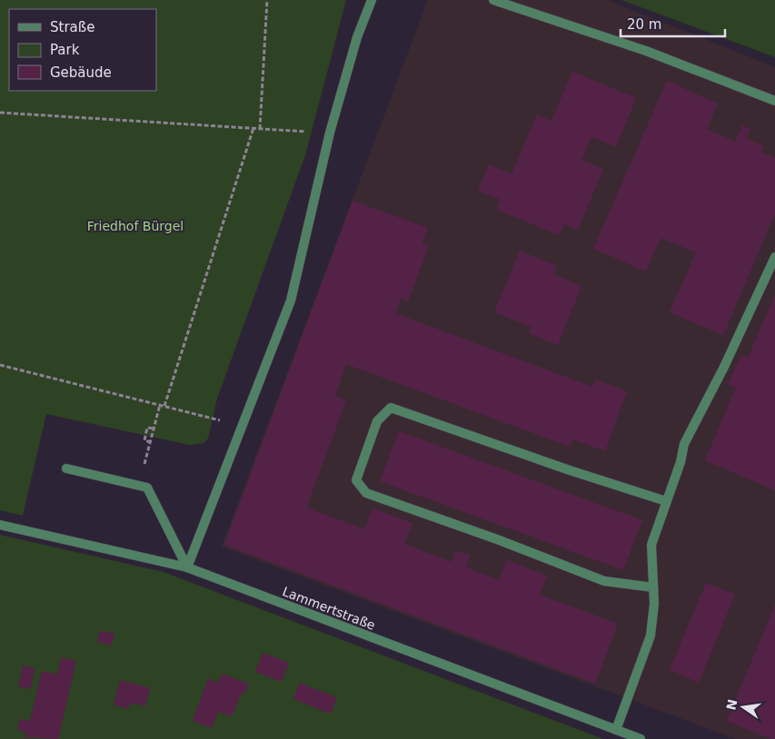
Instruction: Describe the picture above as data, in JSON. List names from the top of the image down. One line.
{"streets":{"street":["Lammertstraße"]},"parks":["Friedhof Bürgel"],"legend":["Straße","Park","Gebäude"],"scale_bar":"20 m","north":"left"}
